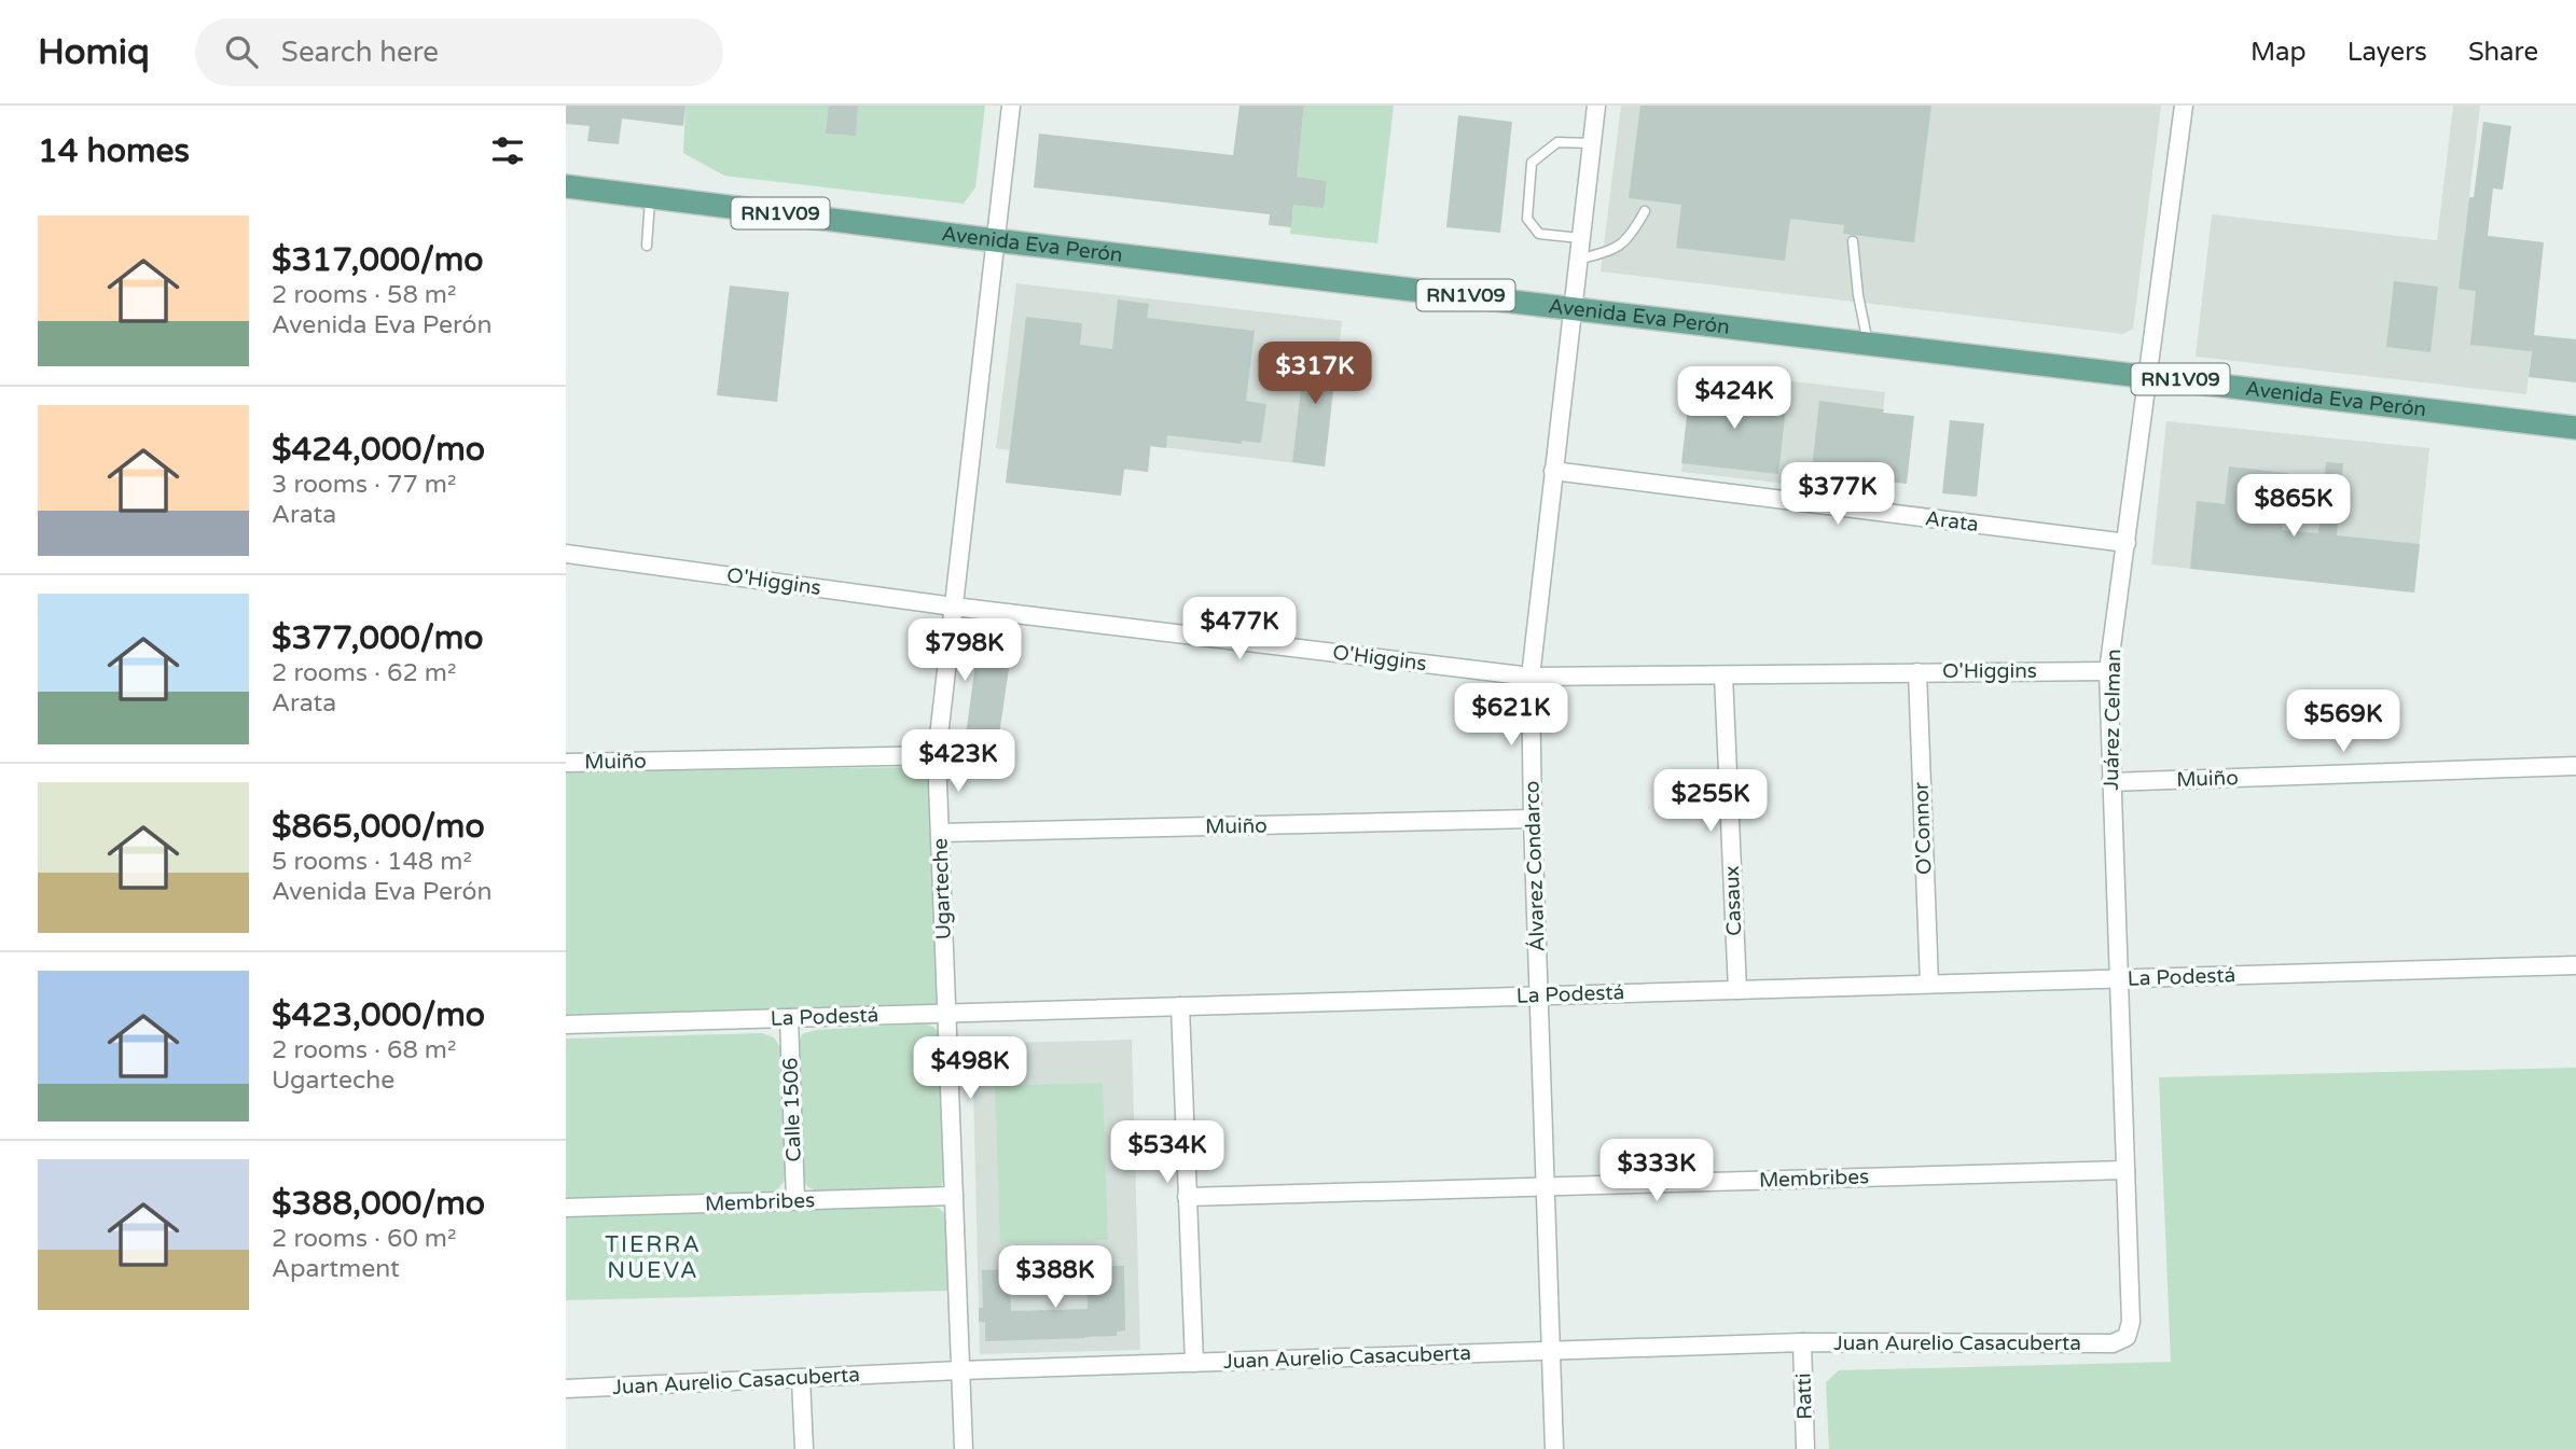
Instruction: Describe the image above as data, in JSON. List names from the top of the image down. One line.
{"streets":{"main road":["RN1V09","Avenida Eva Perón"],"street":["Arata","O'Higgins","Juárez Celman","Muiño","O'Connor","Álvarez Condarco","Ugarteche","Casaux","La Podestá","Calle 1506","Membribes","Juan Aurelio Casacuberta","Ratti"]},"crossings":[["Avenida Eva Perón","Juárez Celman"],["Avenida Eva Perón","Álvarez Condarco"],["Avenida Eva Perón","Ugarteche"],["Arata","Juárez Celman"],["Arata","Álvarez Condarco"],["O'Higgins","Juárez Celman"],["O'Higgins","O'Connor"],["O'Higgins","Álvarez Condarco"],["O'Higgins","Ugarteche"],["O'Higgins","Casaux"],["Juárez Celman","Muiño"],["Juárez Celman","La Podestá"],["Juárez Celman","Membribes"],["Juárez Celman","Juan Aurelio Casacuberta"],["Muiño","Álvarez Condarco"],["Muiño","Ugarteche"],["O'Connor","La Podestá"],["Álvarez Condarco","La Podestá"],["Álvarez Condarco","Membribes"],["Álvarez Condarco","Juan Aurelio Casacuberta"],["Ugarteche","La Podestá"],["Ugarteche","Membribes"],["Ugarteche","Juan Aurelio Casacuberta"],["Casaux","La Podestá"],["La Podestá","Calle 1506"],["Calle 1506","Membribes"],["Juan Aurelio Casacuberta","Ratti"]],"districts":["TIERRA NUEVA"],"page":{"header":"Homiq","search":"Search here","nav":["Map","Layers","Share"],"heading":"14 homes","list":[{"name":"$317,000/mo","note":"2 rooms · 58 m² · Avenida Eva Perón"},{"name":"$424,000/mo","note":"3 rooms · 77 m² · Arata"},{"name":"$377,000/mo","note":"2 rooms · 62 m² · Arata"},{"name":"$865,000/mo","note":"5 rooms · 148 m² · Avenida Eva Perón"},{"name":"$423,000/mo","note":"2 rooms · 68 m² · Ugarteche"},{"name":"$388,000/mo","note":"2 rooms · 60 m² · Apartment"}],"price":["$317K","$424K","$377K","$865K","$477K","$798K","$621K","$569K","$423K","$255K","$498K","$534K","$333K","$388K"]}}
